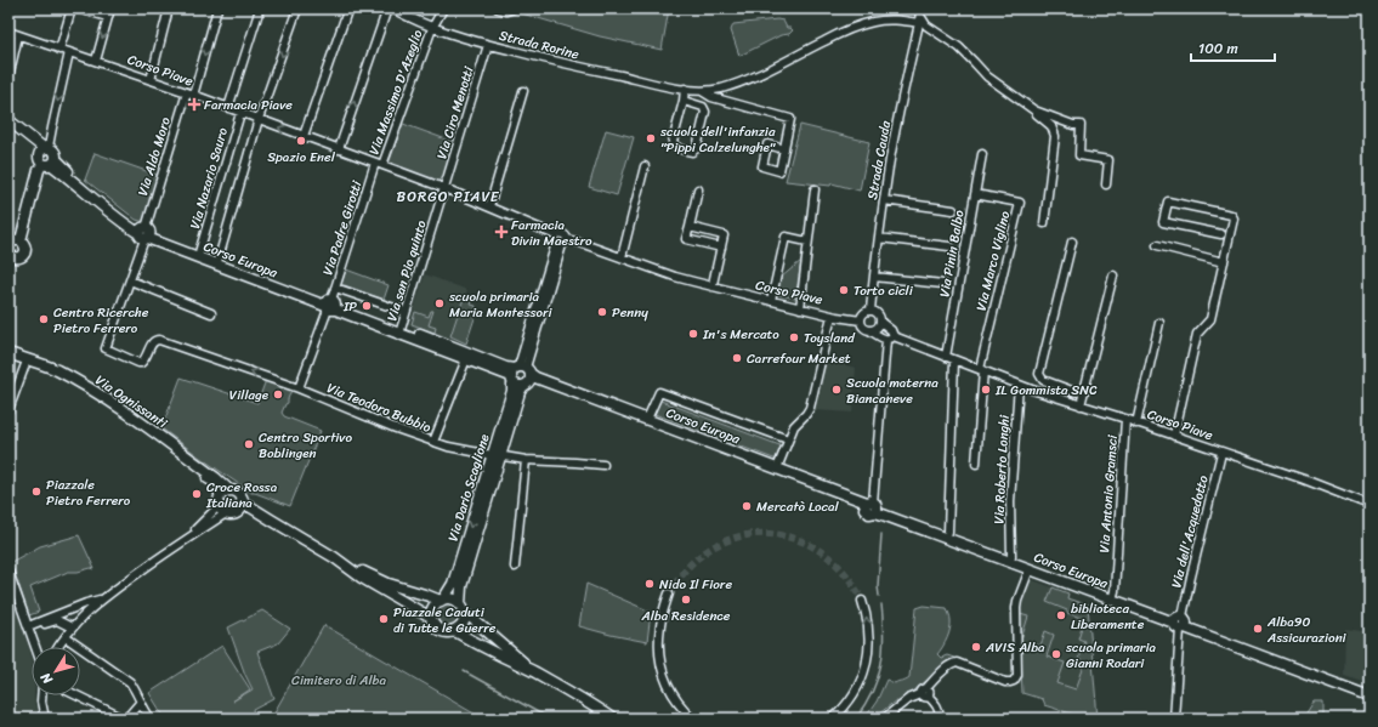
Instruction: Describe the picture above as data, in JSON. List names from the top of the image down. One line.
{"streets":{"main road":["Corso Europa","Via Ognissanti","Via Dario Scaglione"],"street":["Strada Rorine","Corso Piave","Via Massimo D'Azeglio","Via Ciro Menotti","Via Aldo Moro","Strada Cauda","Via Nazario Sauro","Via Padre Girotti","Via Pinin Balbo","Via Marco Viglino","Via san Pio quinto","Via Teodoro Bubbio","Via Roberto Longhi","Via Antonio Gramsci","Via dell'Acquedotto"]},"crossings":[["Strada Rorine","Via Massimo D'Azeglio"],["Strada Rorine","Via Ciro Menotti"],["Strada Rorine","Strada Cauda"],["Corso Piave","Via Massimo D'Azeglio"],["Corso Piave","Via Ciro Menotti"],["Corso Piave","Via Aldo Moro"],["Corso Piave","Strada Cauda"],["Corso Piave","Via Nazario Sauro"],["Corso Piave","Via Padre Girotti"],["Corso Piave","Via Pinin Balbo"],["Corso Piave","Via Marco Viglino"],["Corso Piave","Via san Pio quinto"],["Corso Piave","Via Roberto Longhi"],["Corso Piave","Via Dario Scaglione"],["Corso Piave","Via Antonio Gramsci"],["Corso Piave","Via dell'Acquedotto"],["Via Massimo D'Azeglio","Via Padre Girotti"],["Via Ciro Menotti","Via san Pio quinto"],["Via Aldo Moro","Corso Europa"],["Via Aldo Moro","Via Teodoro Bubbio"],["Via Nazario Sauro","Corso Europa"],["Via Padre Girotti","Corso Europa"],["Via Padre Girotti","Via Teodoro Bubbio"],["Via Pinin Balbo","Via Marco Viglino"],["Corso Europa","Via san Pio quinto"],["Corso Europa","Via Roberto Longhi"],["Corso Europa","Via Dario Scaglione"],["Corso Europa","Via Antonio Gramsci"],["Corso Europa","Via dell'Acquedotto"],["Via Teodoro Bubbio","Via Dario Scaglione"]],"districts":["BORGO PIAVE"],"parks":["Cimitero di Alba"],"places":{"health":["Farmacia Piave","Farmacia Divin Maestro"],"other":["scuola dell'infanzia \"Pippi Calzelunghe\"","Spazio Enel","Torto cicli","scuola primaria Maria Montessori","IP","Penny","Centro Ricerche Pietro Ferrero","In's Mercato","Toysland","Carrefour Market","Scuola materna Biancaneve","IL Gommista SNC","Village","Centro Sportivo Boblingen","Piazzale Pietro Ferrero","Croce Rossa Italiana","Mercatò Local","Nido Il Fiore","Alba Residence","biblioteca Liberamente","Piazzale Caduti di Tutte le Guerre","Alba90 Assicurazioni","AVIS Alba","scuola primaria Gianni Rodari"]},"scale_bar":"100 m","north":"bottom left"}
